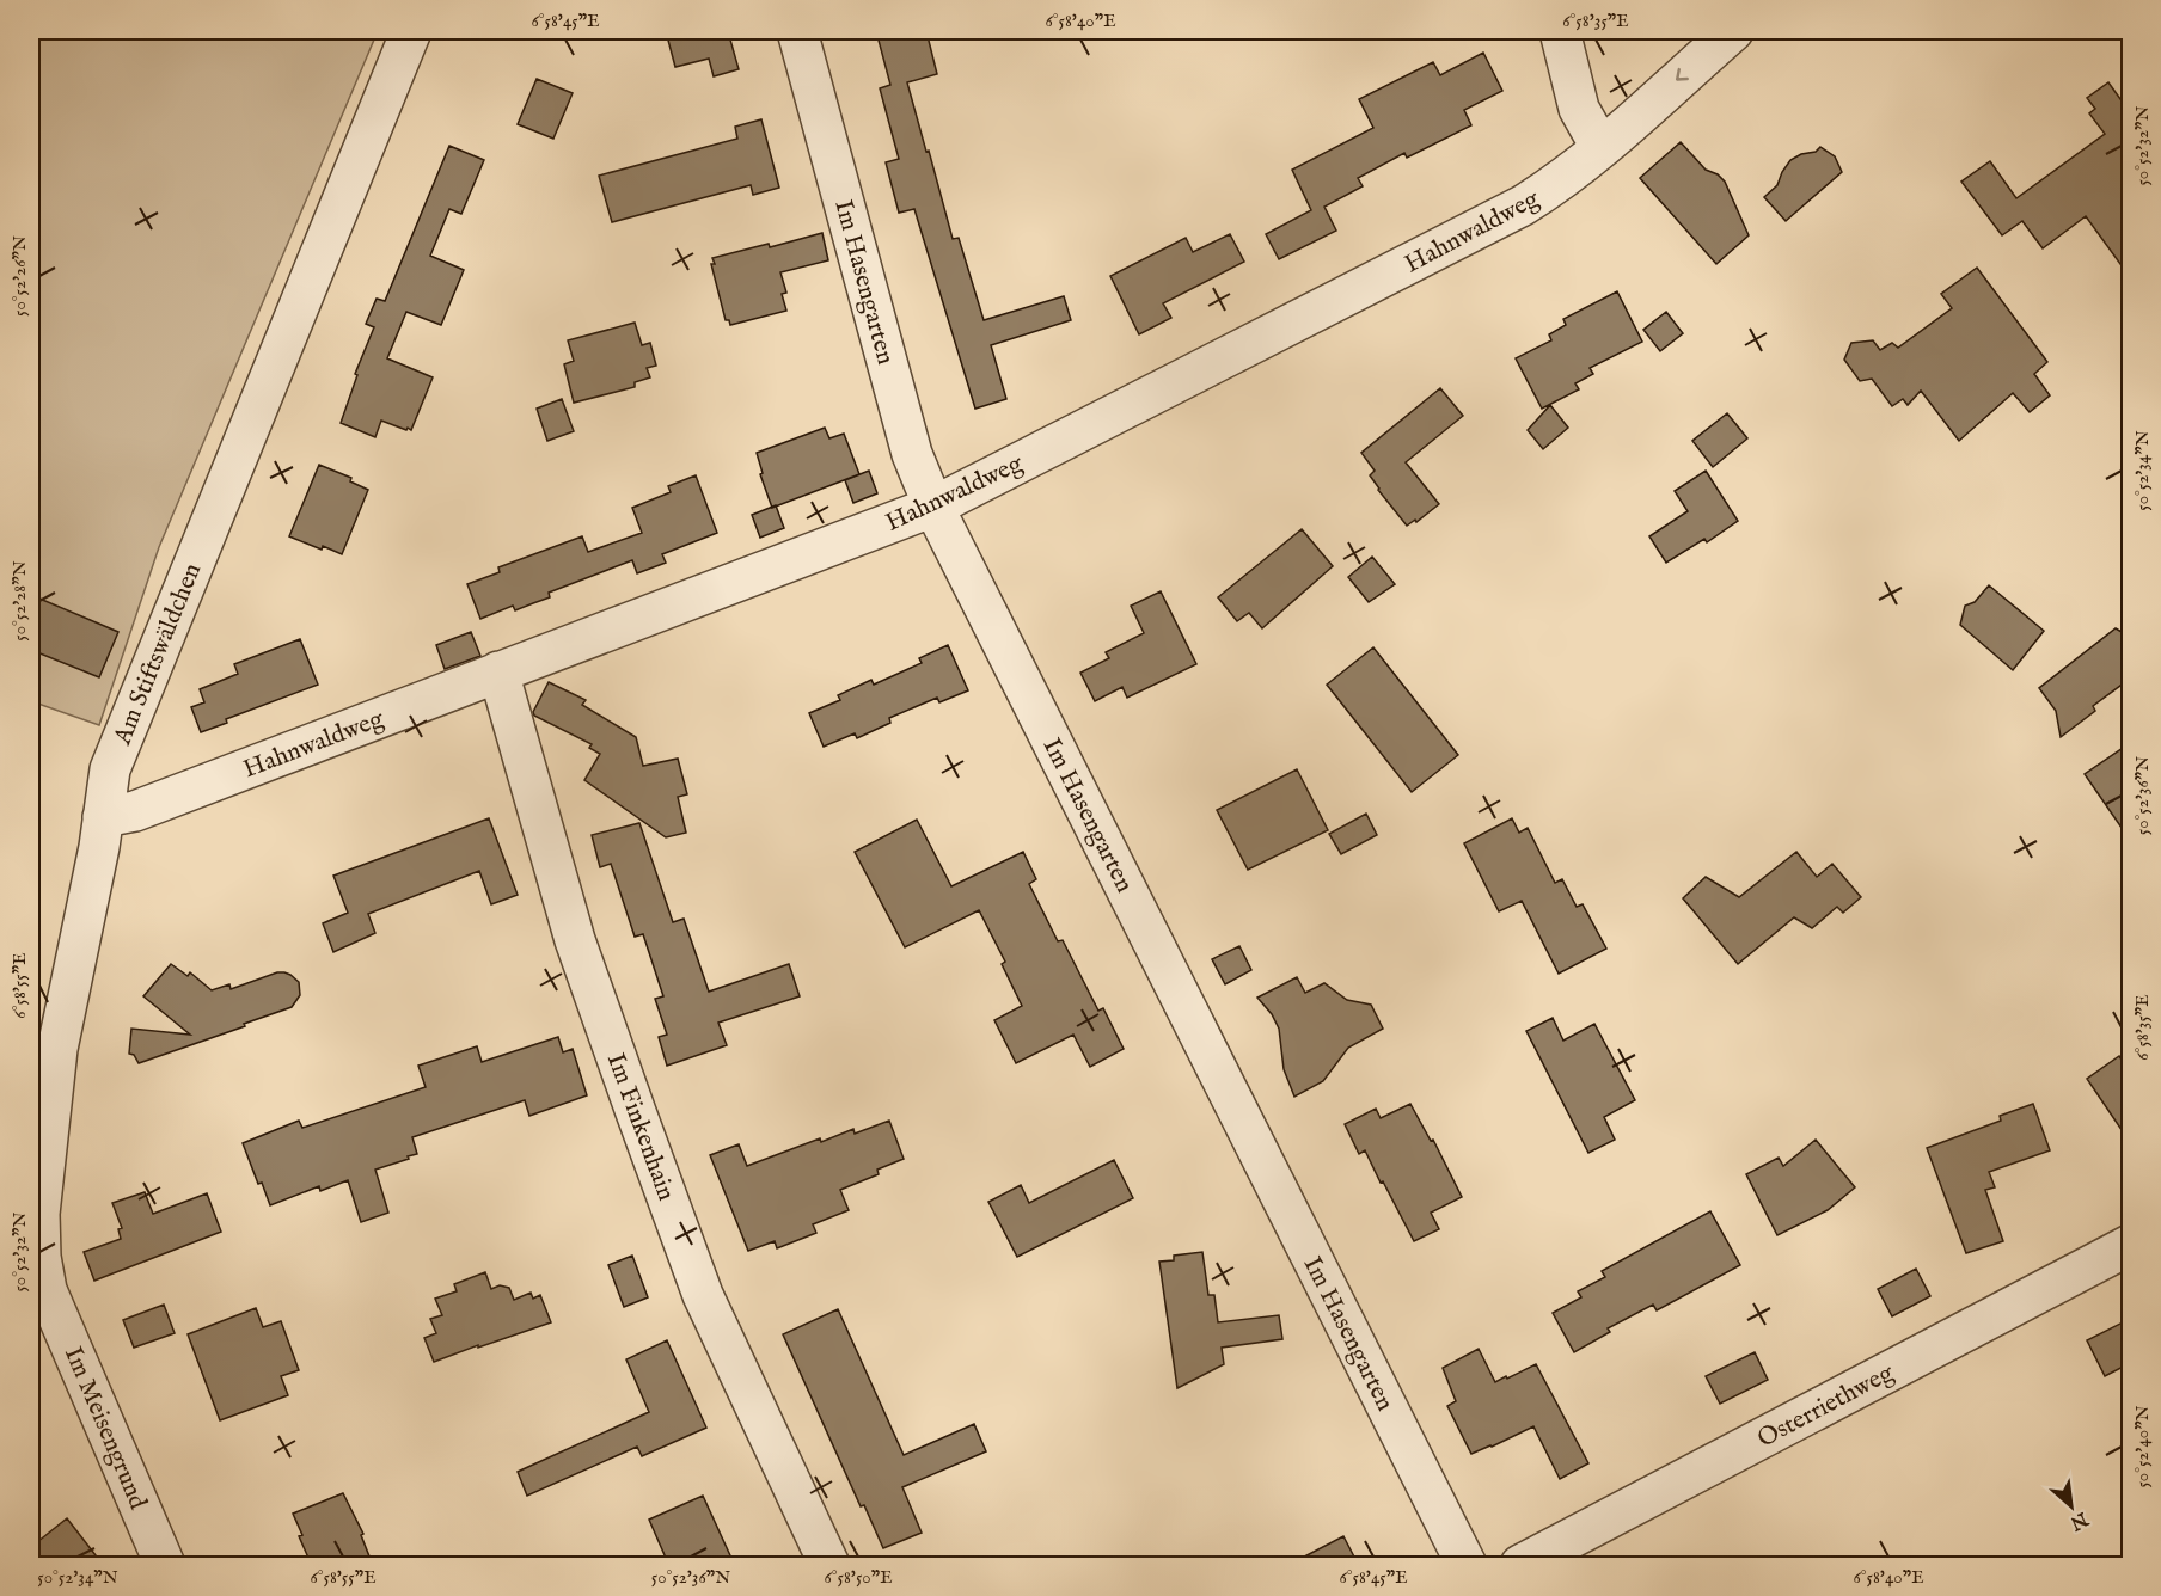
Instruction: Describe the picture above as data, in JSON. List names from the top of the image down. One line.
{"streets":{"street":["Hahnwaldweg","Im Hasengarten","Am Stiftswäldchen","Im Finkenhain","Osterriethweg","Im Meisengrund"]},"crossings":[["Hahnwaldweg","Im Hasengarten"],["Hahnwaldweg","Am Stiftswäldchen"],["Hahnwaldweg","Im Finkenhain"],["Am Stiftswäldchen","Im Meisengrund"]],"north":"bottom right","coordinates":["6°58'45\"E","6°58'40\"E","6°58'35\"E","50°52'32\"N","50°52'26\"N","50°52'34\"N","50°52'28\"N","50°52'36\"N","6°58'55\"E","50°52'40\"N","6°58'50\"E"]}
